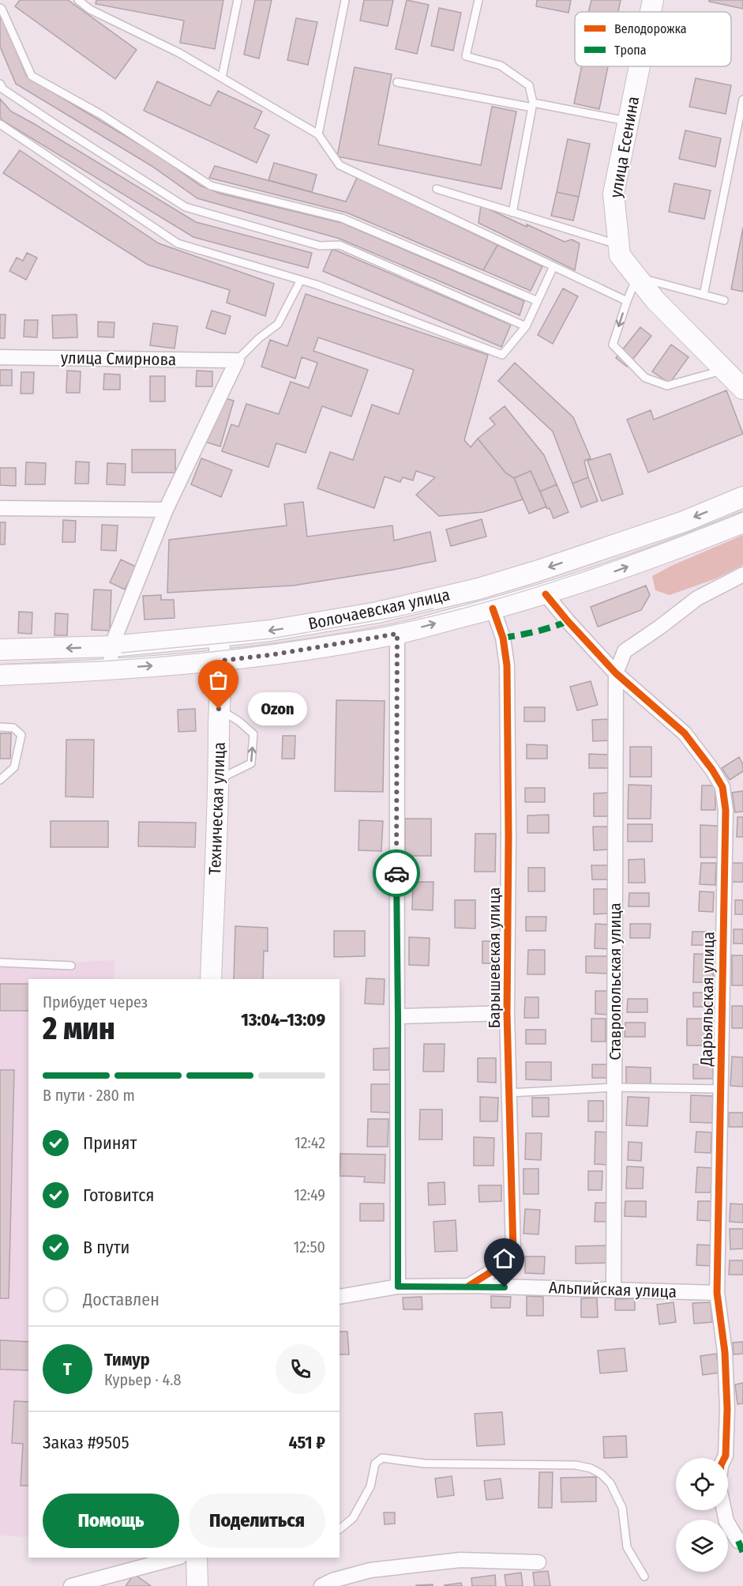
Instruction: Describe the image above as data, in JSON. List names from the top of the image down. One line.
{"streets":{"main road":["улица Есенина","Волочаевская улица","Техническая улица"],"street":["улица Смирнова","Барышевская улица","Ставропольская улица","Дарьяльская улица","Альпийская улица"]},"crossings":[["Волочаевская улица","Техническая улица"],["Волочаевская улица","Барышевская улица"],["Волочаевская улица","Дарьяльская улица"],["Барышевская улица","Альпийская улица"],["Ставропольская улица","Дарьяльская улица"],["Ставропольская улица","Альпийская улица"],["Дарьяльская улица","Альпийская улица"]],"places":["Ozon"],"legend":["Велодорожка","Тропа"],"page":{"bubble":"Ozon","heading":["2 мин","Прибудет через","13:04–13:09"],"panel":["Тимур","Курьер · 4.8","Заказ #9505","451 ₽"],"bar":"В пути · 280 m","list":[["Принят","12:42"],["Готовится","12:49"],["В пути","12:50"],"Доставлен"],"round":"Т","buttons":["Помощь","Поделиться"]}}
